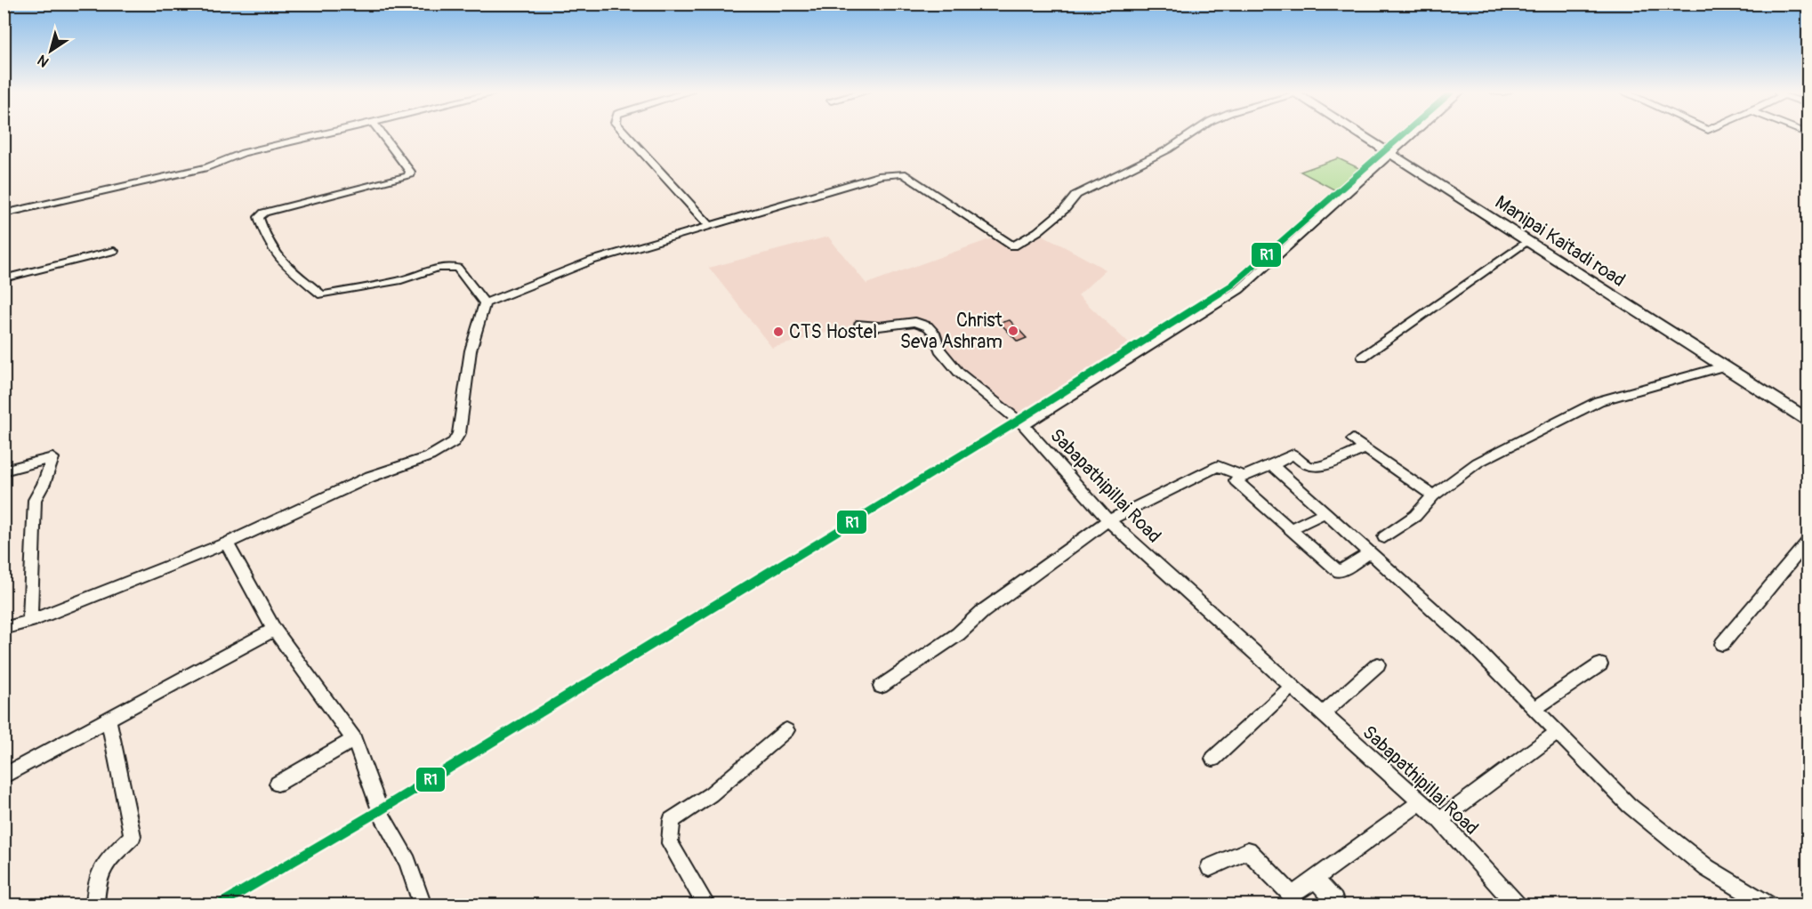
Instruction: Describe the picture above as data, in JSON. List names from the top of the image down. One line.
{"streets":{"main road":["Manipai Kaitadi road"],"street":["Sabapathipillai Road"]},"crossings":[["Manipai Kaitadi road","Sabapathipillai Road"]],"places":["Christ Seva Ashram","CTS Hostel"],"lines":["transit line R1"],"north":"bottom left"}
